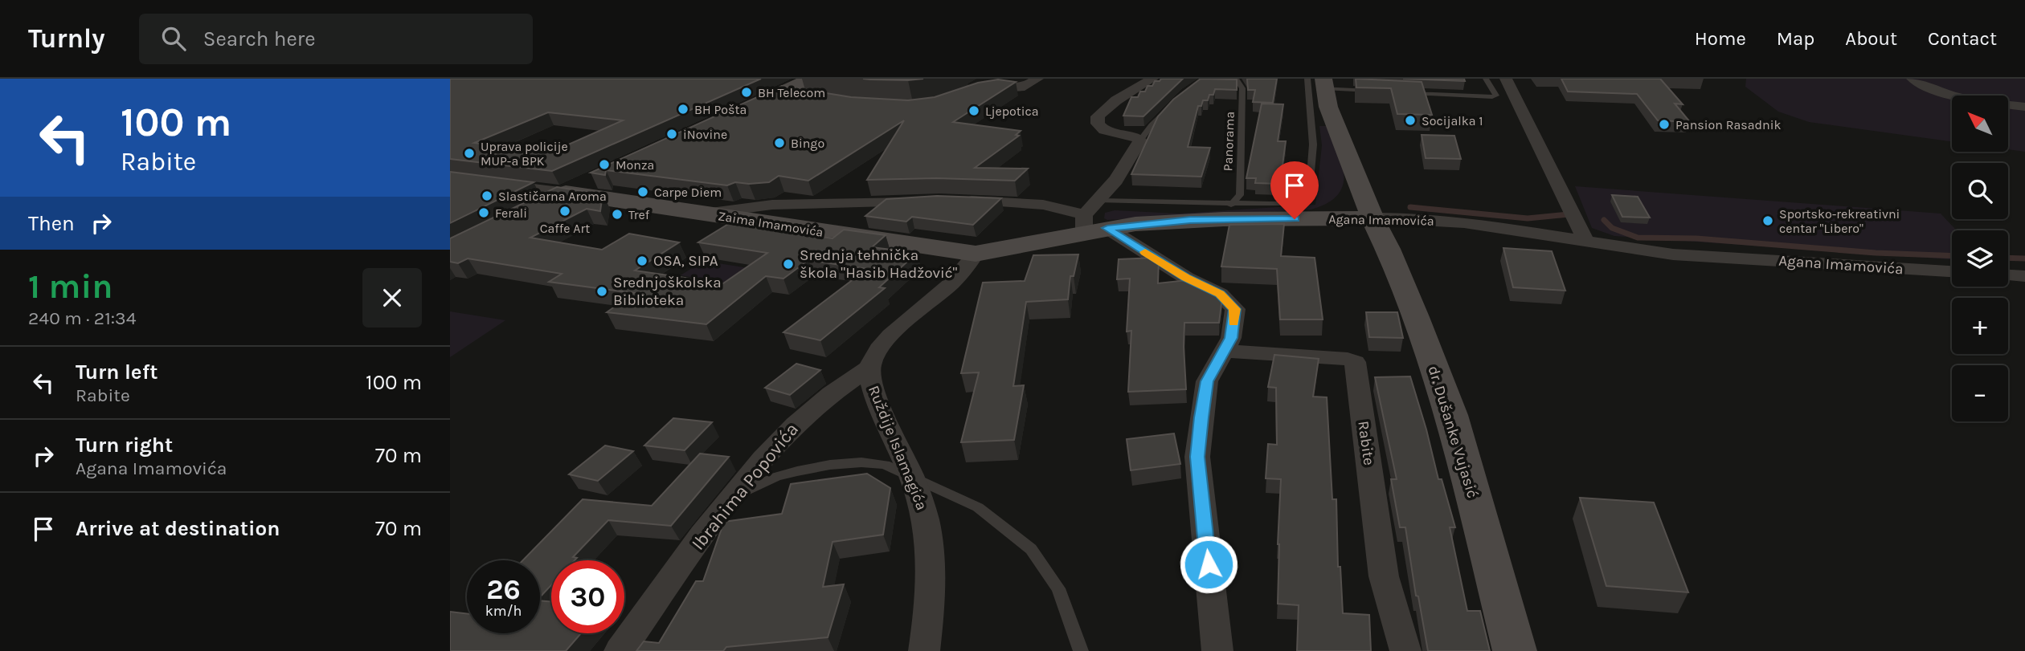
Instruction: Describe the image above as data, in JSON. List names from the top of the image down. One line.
{"streets":{"main road":["Agana Imamovića","Zaima Imamovića","dr. Dušanke Vujasić"],"street":["Rabite","Ruždije Islamagića","Ibrahima Popovića"],"lane":["Panorama"]},"crossings":[["Agana Imamovića","Zaima Imamovića"],["Agana Imamovića","dr. Dušanke Vujasić"],["Agana Imamovića","Ruždije Islamagića"],["Zaima Imamovića","Ruždije Islamagića"],["Ruždije Islamagića","Ibrahima Popovića"]],"places":["BH Telecom","BH Pošta","Ljepotica","Socijalka 1","Pansion Rasadnik","iNovine","Bingo","Uprava policije MUP-a BPK","Monza","Carpe Diem","Slastičarna Aroma","Caffe Art","Ferali","Tref","Sportsko-rekreativni centar \"Libero\"","OSA, SIPA","Srednja tehnička škola \"Hasib Hadžović\"","Srednjoškolska Biblioteka"],"north":"top left","page":{"header":"Turnly","search":"Search here","nav":["Home","Map","About","Contact"],"turn":["100 m","Rabite"],"map_buttons":["+","−"],"then":"Then","heading":["1 min","240 m · 21:34"],"list":[{"name":"Turn left","note":"Rabite","value":"100 m"},{"name":"Turn right","note":"Agana Imamovića","value":"70 m"},{"name":"Arrive at destination","value":"70 m"}],"speed":"26 km/h","limit":"30"}}
